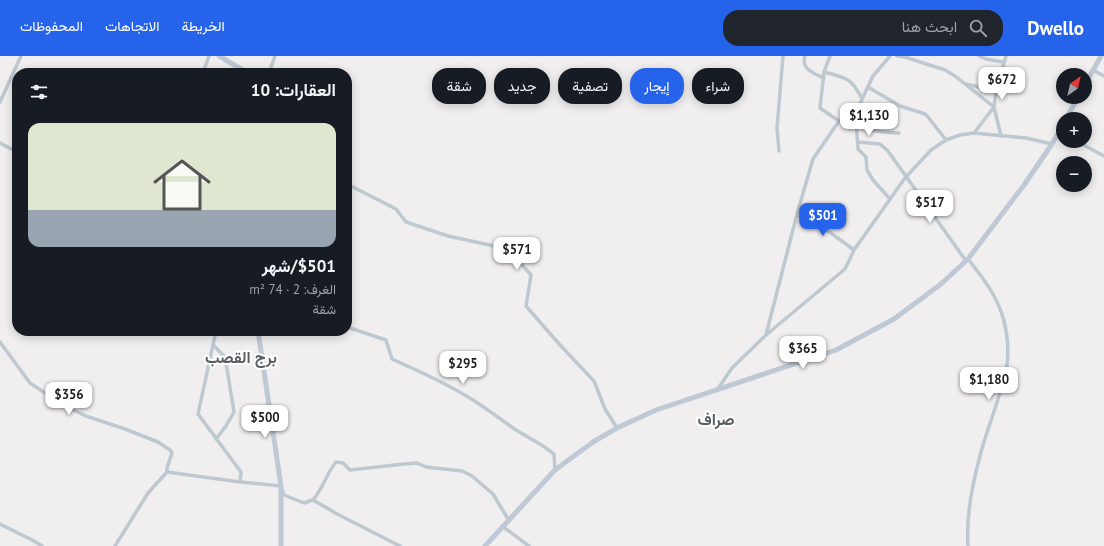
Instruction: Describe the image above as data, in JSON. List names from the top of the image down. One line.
{"districts":["برج القصب","صراف"],"north":"top right","page":{"header":"Dwello","search":"ابحث هنا","nav":["الخريطة","الاتجاهات","المحفوظات"],"price":["$672","$1,130","$517","$501","$571","$365","$295","$1,180","$356","$500"],"map_buttons":["+","−"],"chip":["شراء","إيجار","تصفية","جديد","شقة"],"heading":"العقارات: 10","list":[{"name":"$501/شهر","note":"الغرف: 2 · 74 m² · شقة"}]}}
